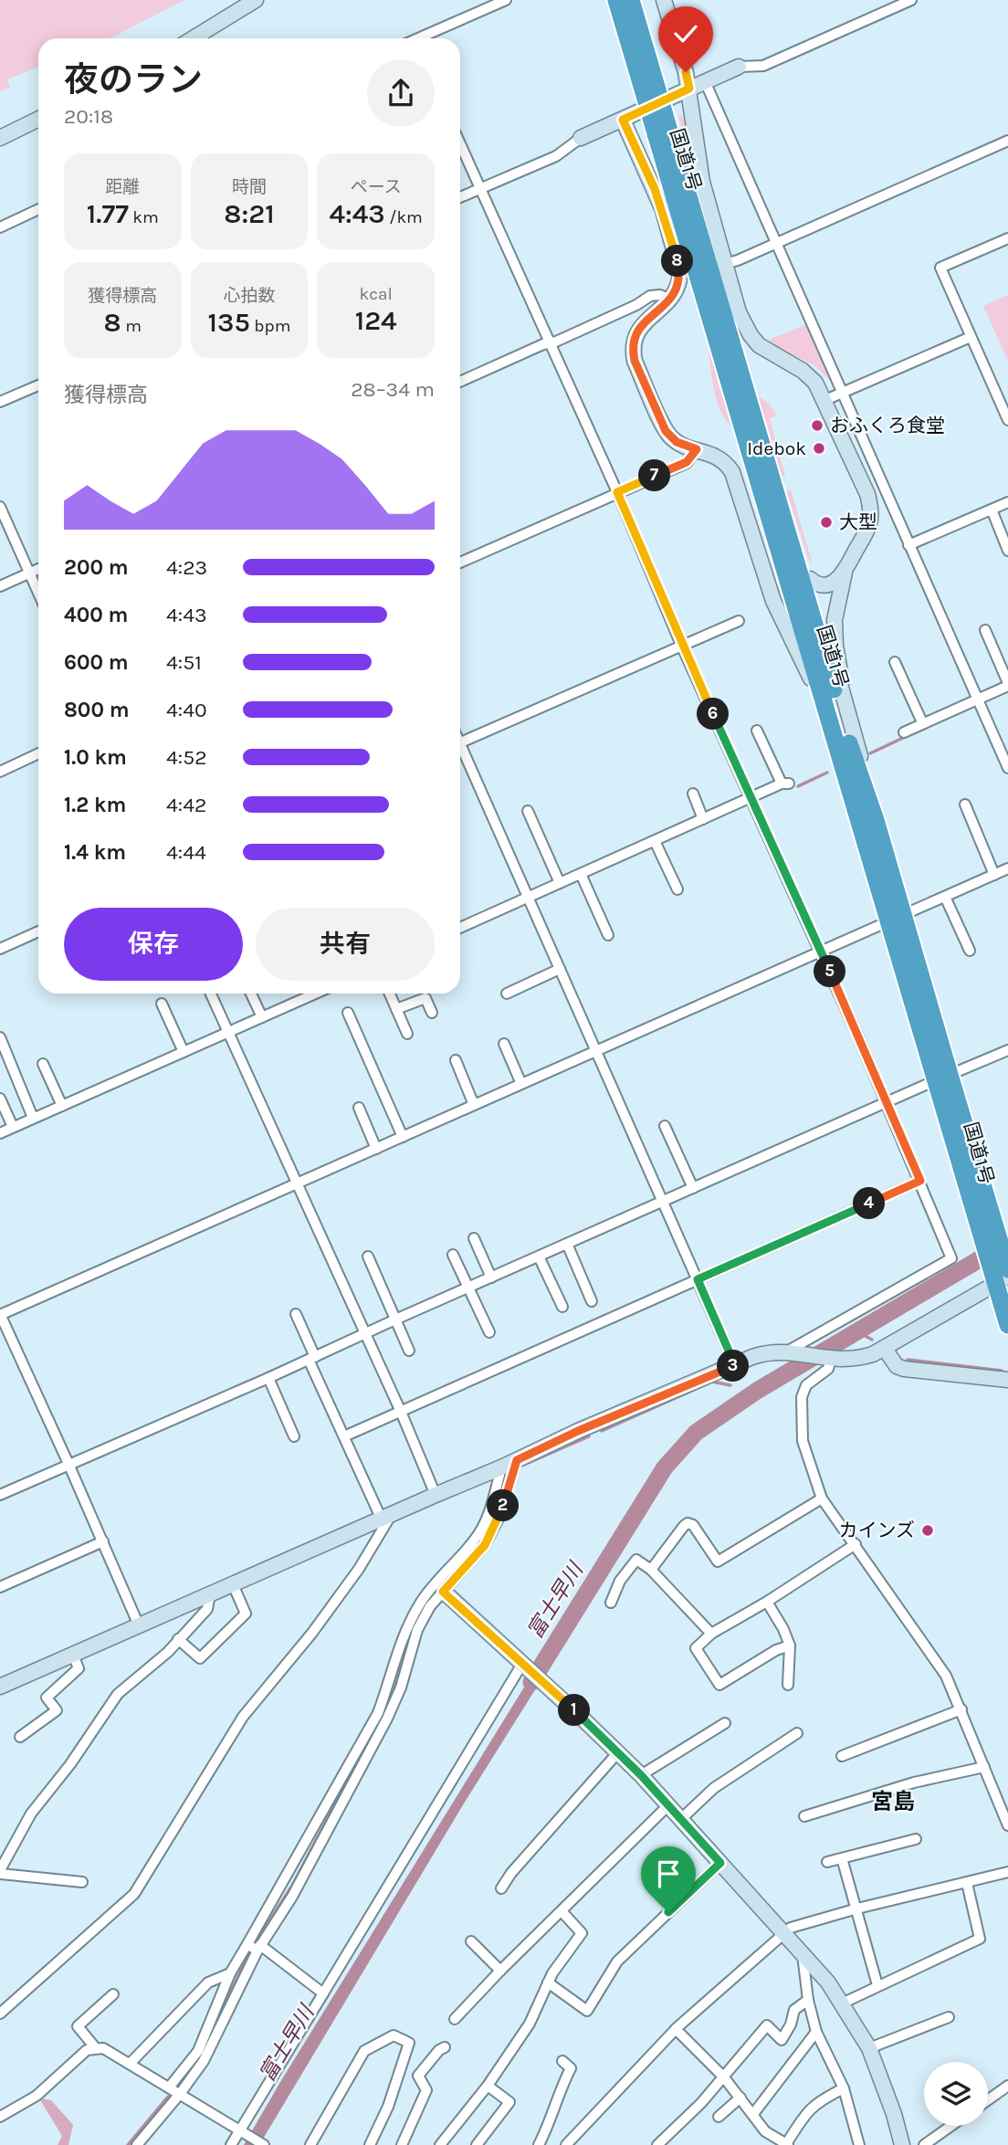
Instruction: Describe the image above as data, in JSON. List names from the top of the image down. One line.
{"streets":{"highway":["国道1号"]},"districts":["宮島"],"water":["富士早川"],"places":["おふくろ食堂","Idebok","大型","カインズ"],"page":{"heading":["夜のラン","20:18"],"stats":[["距離","1.77 km"],["時間","8:21"],["ペース","4:43 /km"],["獲得標高","8 m"],["心拍数","135 bpm"],["kcal","124"]],"pins":["8","7","6","5","4","3","2","1"],"chart":["獲得標高","28–34 m"],"list":[{"name":"200 m","note":"4:23"},{"name":"400 m","note":"4:43"},{"name":"600 m","note":"4:51"},{"name":"800 m","note":"4:40"},{"name":"1.0 km","note":"4:52"},{"name":"1.2 km","note":"4:42"},{"name":"1.4 km","note":"4:44"}],"buttons":["保存","共有"]}}
